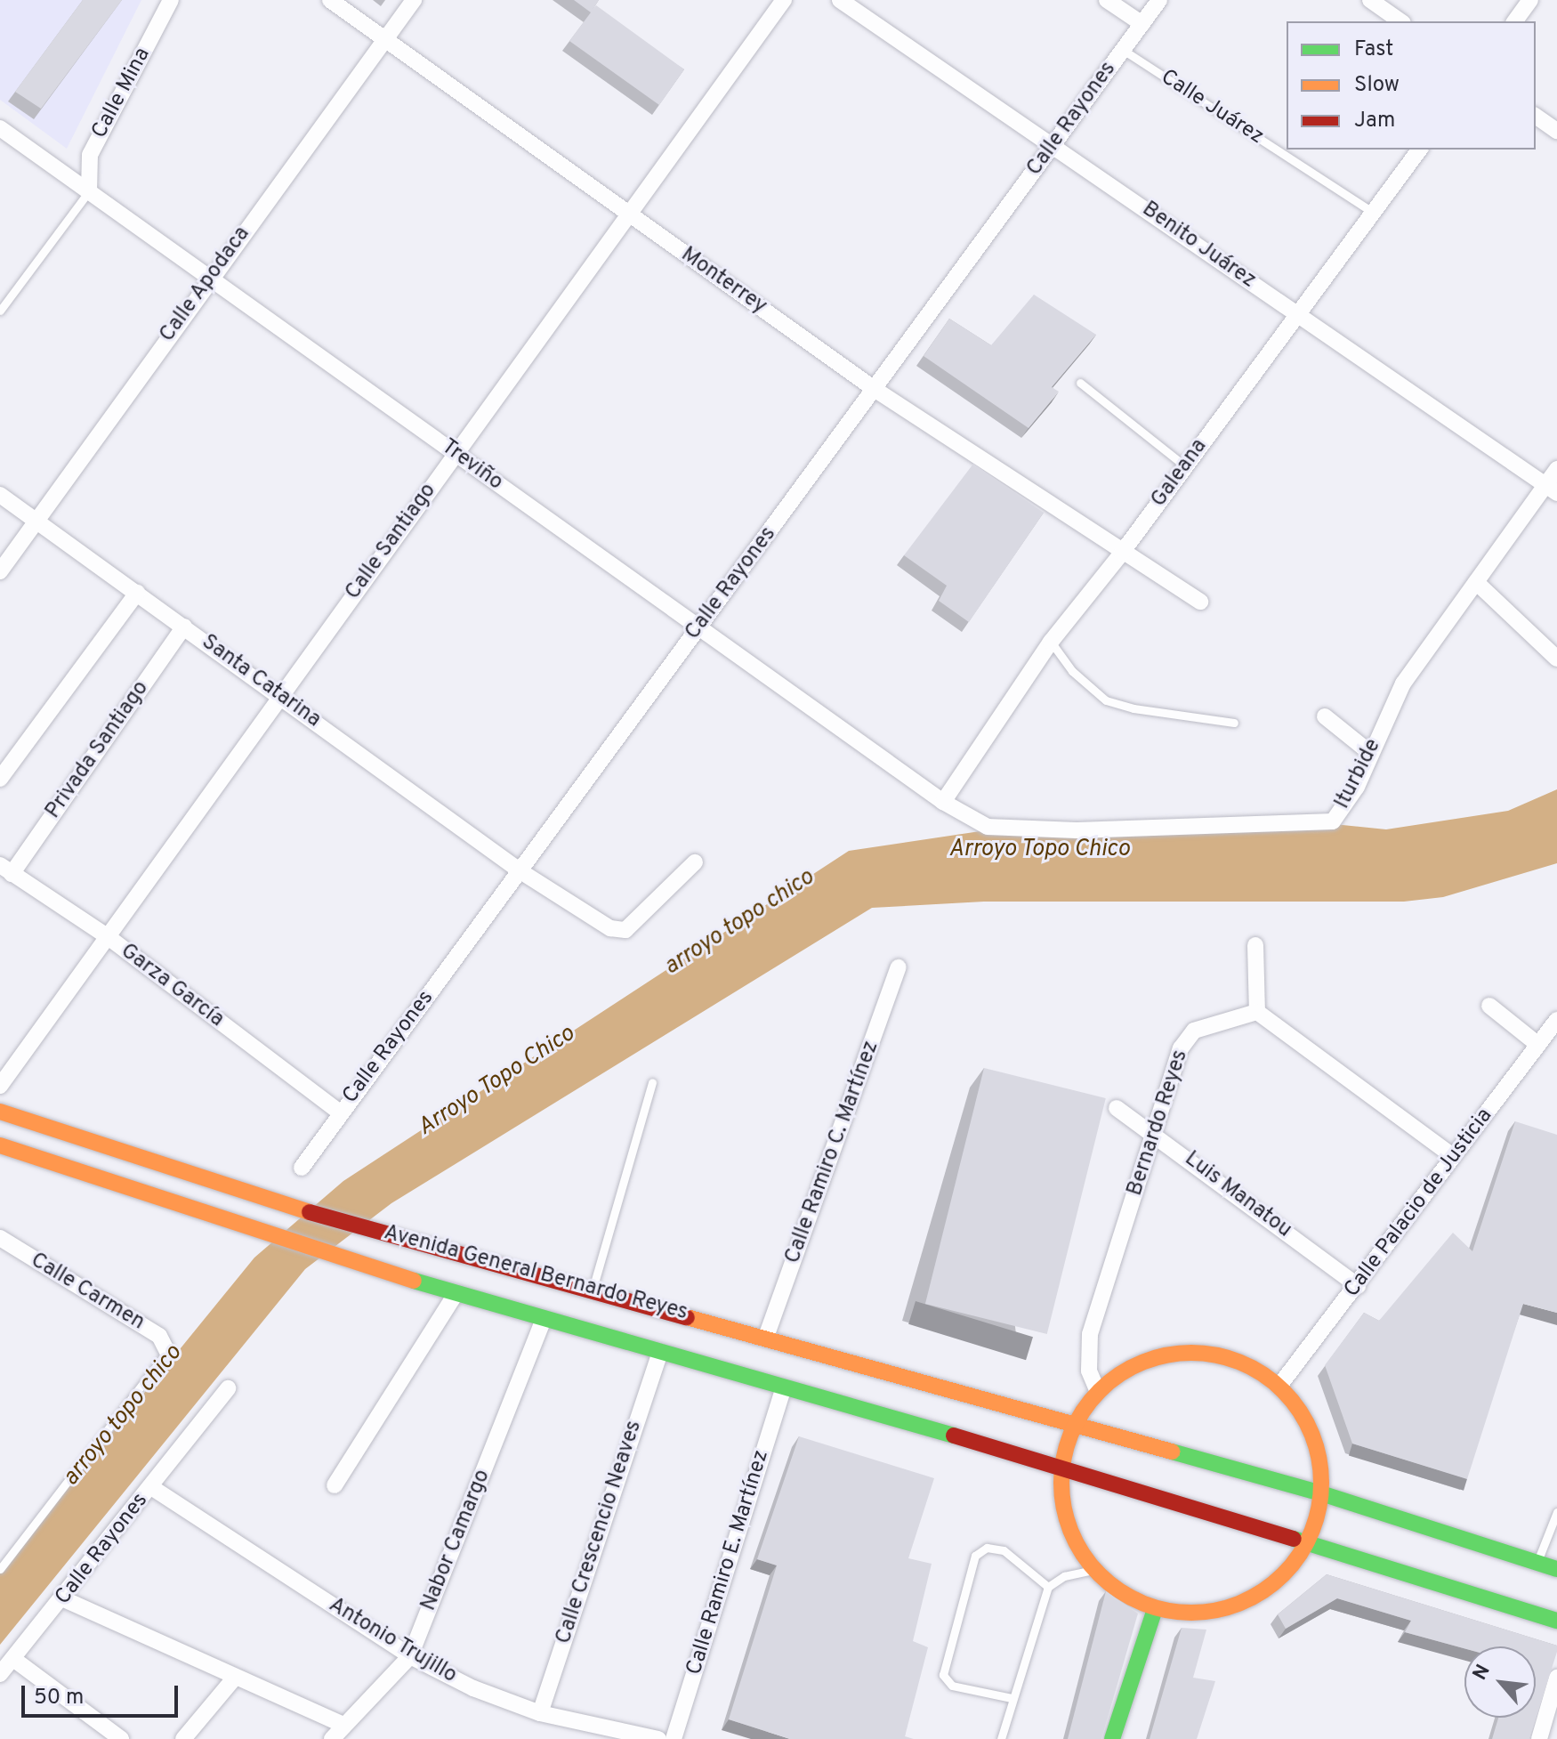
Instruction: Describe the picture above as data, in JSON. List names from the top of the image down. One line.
{"streets":{"main road":["Avenida General Bernardo Reyes"],"street":["Calle Mina","Calle Rayones","Benito Juárez","Monterrey","Calle Apodaca","Treviño","Galeana","Calle Santiago","Santa Catarina","Privada Santiago","Iturbide","Garza García","Bernardo Reyes","Calle Ramiro C. Martínez","Luis Manatou","Calle Palacio de Justicia","Calle Carmen","Calle Crescencio Neaves","Nabor Camargo","Calle Ramiro E. Martínez","Antonio Trujillo"],"lane":["Calle Juárez"]},"crossings":[["Calle Mina","Treviño"],["Calle Juárez","Calle Rayones"],["Calle Juárez","Galeana"],["Calle Rayones","Benito Juárez"],["Calle Rayones","Monterrey"],["Calle Rayones","Treviño"],["Calle Rayones","Santa Catarina"],["Calle Rayones","Garza García"],["Calle Rayones","Antonio Trujillo"],["Benito Juárez","Galeana"],["Benito Juárez","Iturbide"],["Monterrey","Calle Apodaca"],["Monterrey","Galeana"],["Monterrey","Calle Santiago"],["Calle Apodaca","Treviño"],["Calle Apodaca","Santa Catarina"],["Treviño","Galeana"],["Treviño","Calle Santiago"],["Treviño","Iturbide"],["Galeana","Iturbide"],["Calle Santiago","Santa Catarina"],["Calle Santiago","Garza García"],["Santa Catarina","Privada Santiago"],["Privada Santiago","Garza García"],["Bernardo Reyes","Luis Manatou"],["Calle Ramiro C. Martínez","Avenida General Bernardo Reyes"],["Luis Manatou","Calle Palacio de Justicia"],["Avenida General Bernardo Reyes","Calle Crescencio Neaves"],["Avenida General Bernardo Reyes","Nabor Camargo"],["Avenida General Bernardo Reyes","Calle Ramiro E. Martínez"],["Calle Crescencio Neaves","Antonio Trujillo"],["Nabor Camargo","Antonio Trujillo"]],"water":["Arroyo Topo Chico","arroyo topo chico"],"legend":["Fast","Slow","Jam"],"scale_bar":"50 m","north":"top left"}
